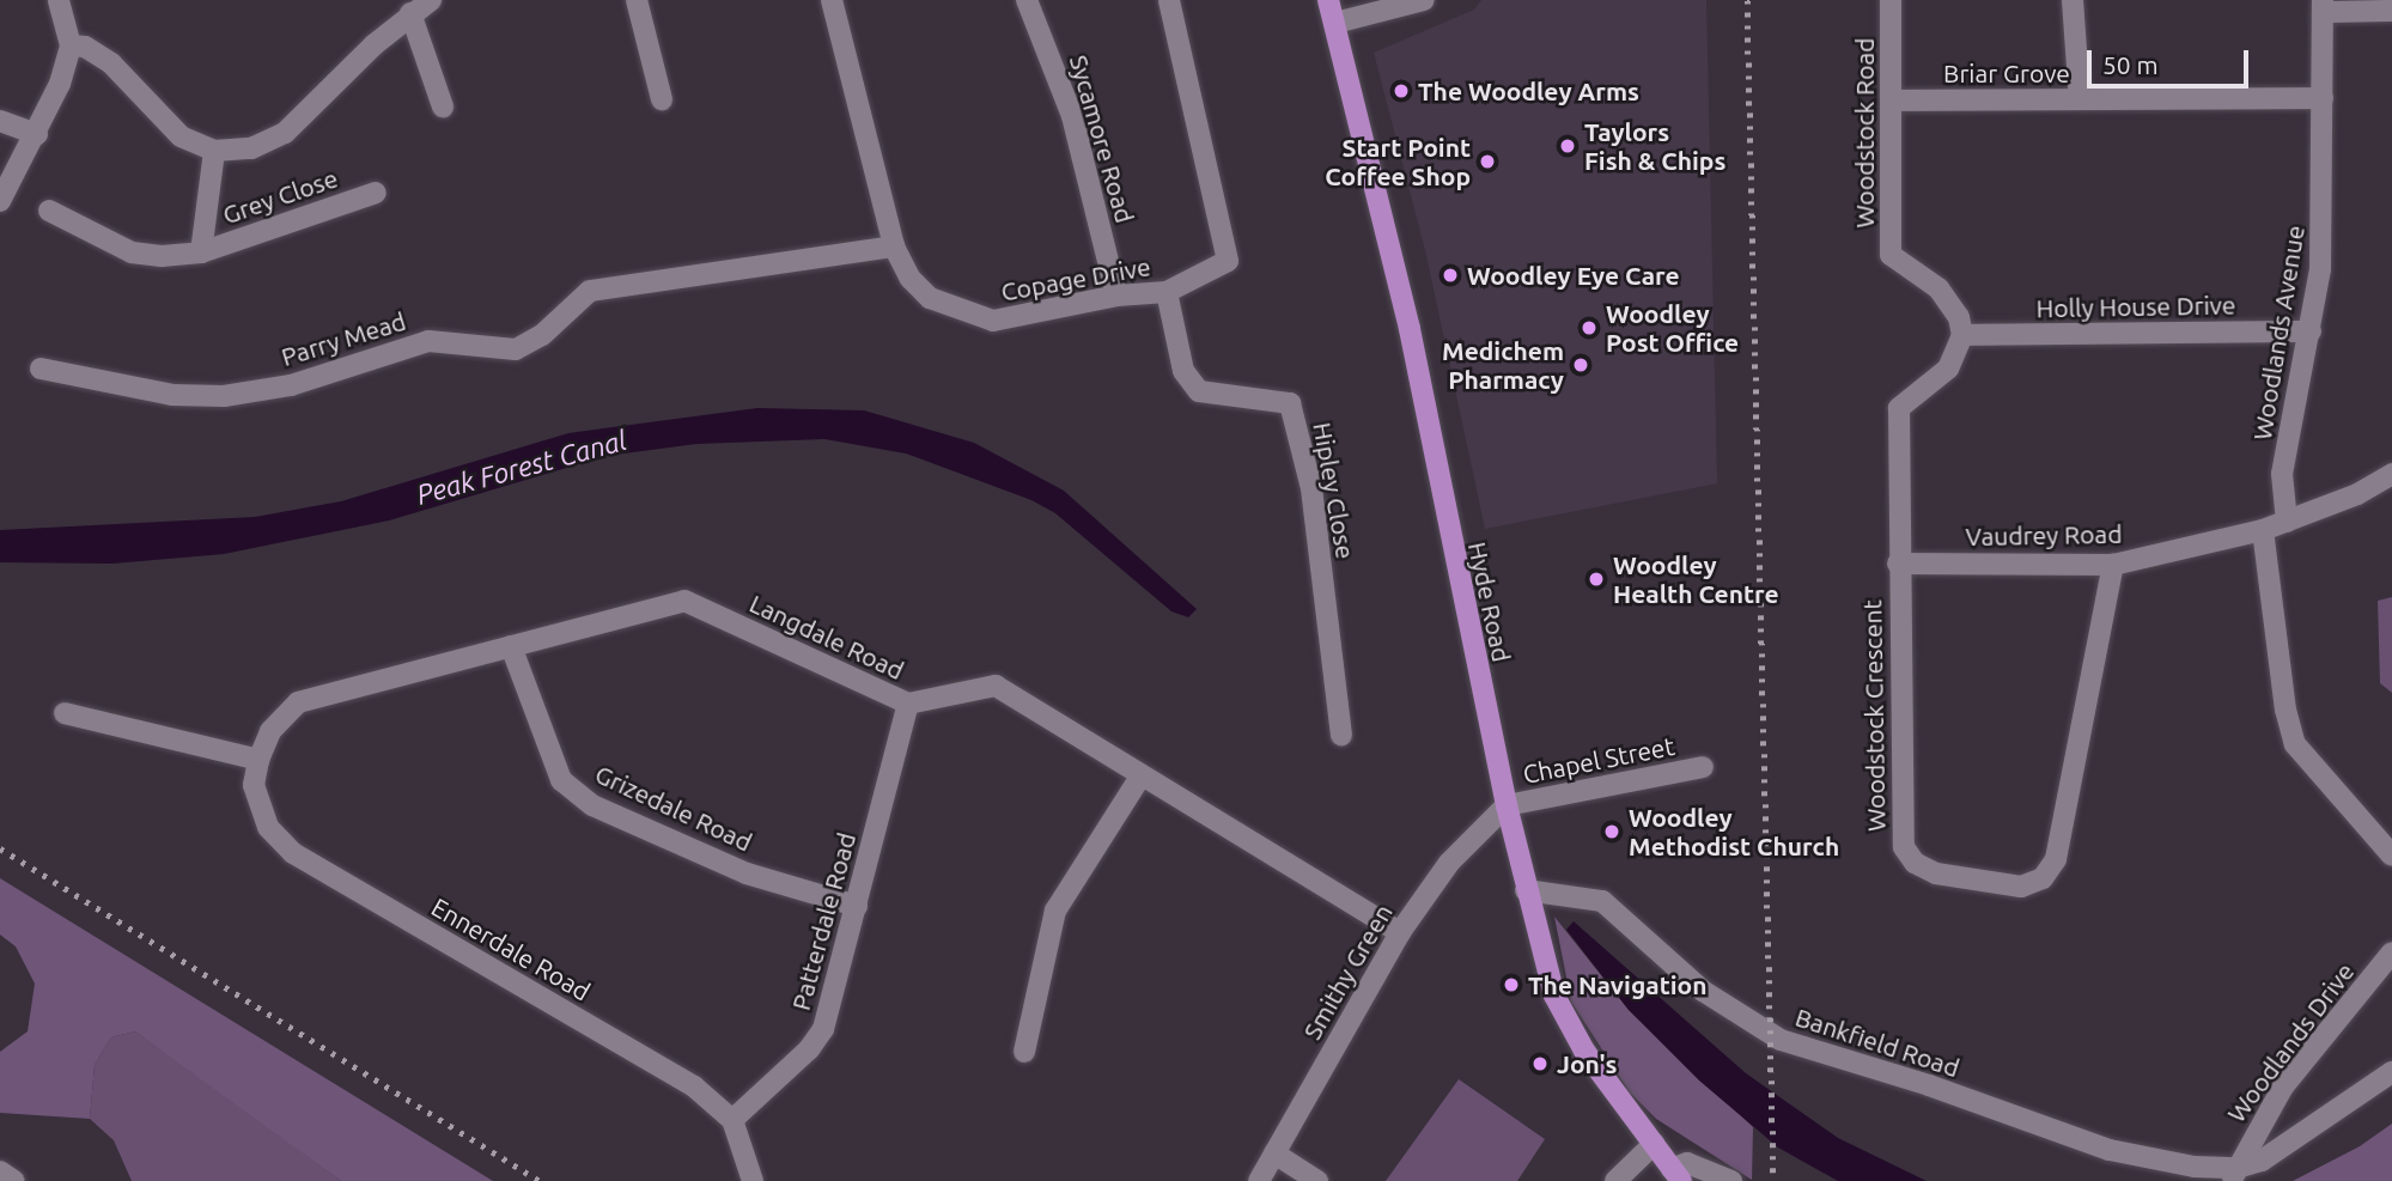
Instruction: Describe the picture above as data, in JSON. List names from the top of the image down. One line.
{"streets":{"main road":["Hyde Road"],"street":["Briar Grove","Woodstock Road","Sycamore Road","Grey Close","Copage Drive","Holly House Drive","Woodlands Avenue","Parry Mead","Hipley Close","Vaudrey Road","Langdale Road","Woodstock Crescent","Chapel Street","Grizedale Road","Patterdale Road","Ennerdale Road","Smithy Green","Bankfield Road","Woodlands Drive"]},"crossings":[["Briar Grove","Woodstock Road"],["Briar Grove","Woodlands Avenue"],["Woodstock Road","Holly House Drive"],["Woodstock Road","Woodstock Crescent"],["Sycamore Road","Copage Drive"],["Copage Drive","Parry Mead"],["Copage Drive","Hipley Close"],["Holly House Drive","Woodlands Avenue"],["Holly House Drive","Woodstock Crescent"],["Woodlands Avenue","Vaudrey Road"],["Vaudrey Road","Woodstock Crescent"],["Hyde Road","Chapel Street"],["Hyde Road","Smithy Green"],["Hyde Road","Bankfield Road"],["Langdale Road","Grizedale Road"],["Langdale Road","Patterdale Road"],["Langdale Road","Ennerdale Road"],["Langdale Road","Smithy Green"],["Chapel Street","Smithy Green"],["Grizedale Road","Patterdale Road"],["Patterdale Road","Ennerdale Road"],["Bankfield Road","Woodlands Drive"]],"water":["Peak Forest Canal"],"places":["The Woodley Arms","Taylors Fish & Chips","Start Point Coffee Shop","Woodley Eye Care","Woodley Post Office","Medichem Pharmacy","Woodley Health Centre","Woodley Methodist Church","The Navigation","Jon's"],"scale_bar":"50 m"}
